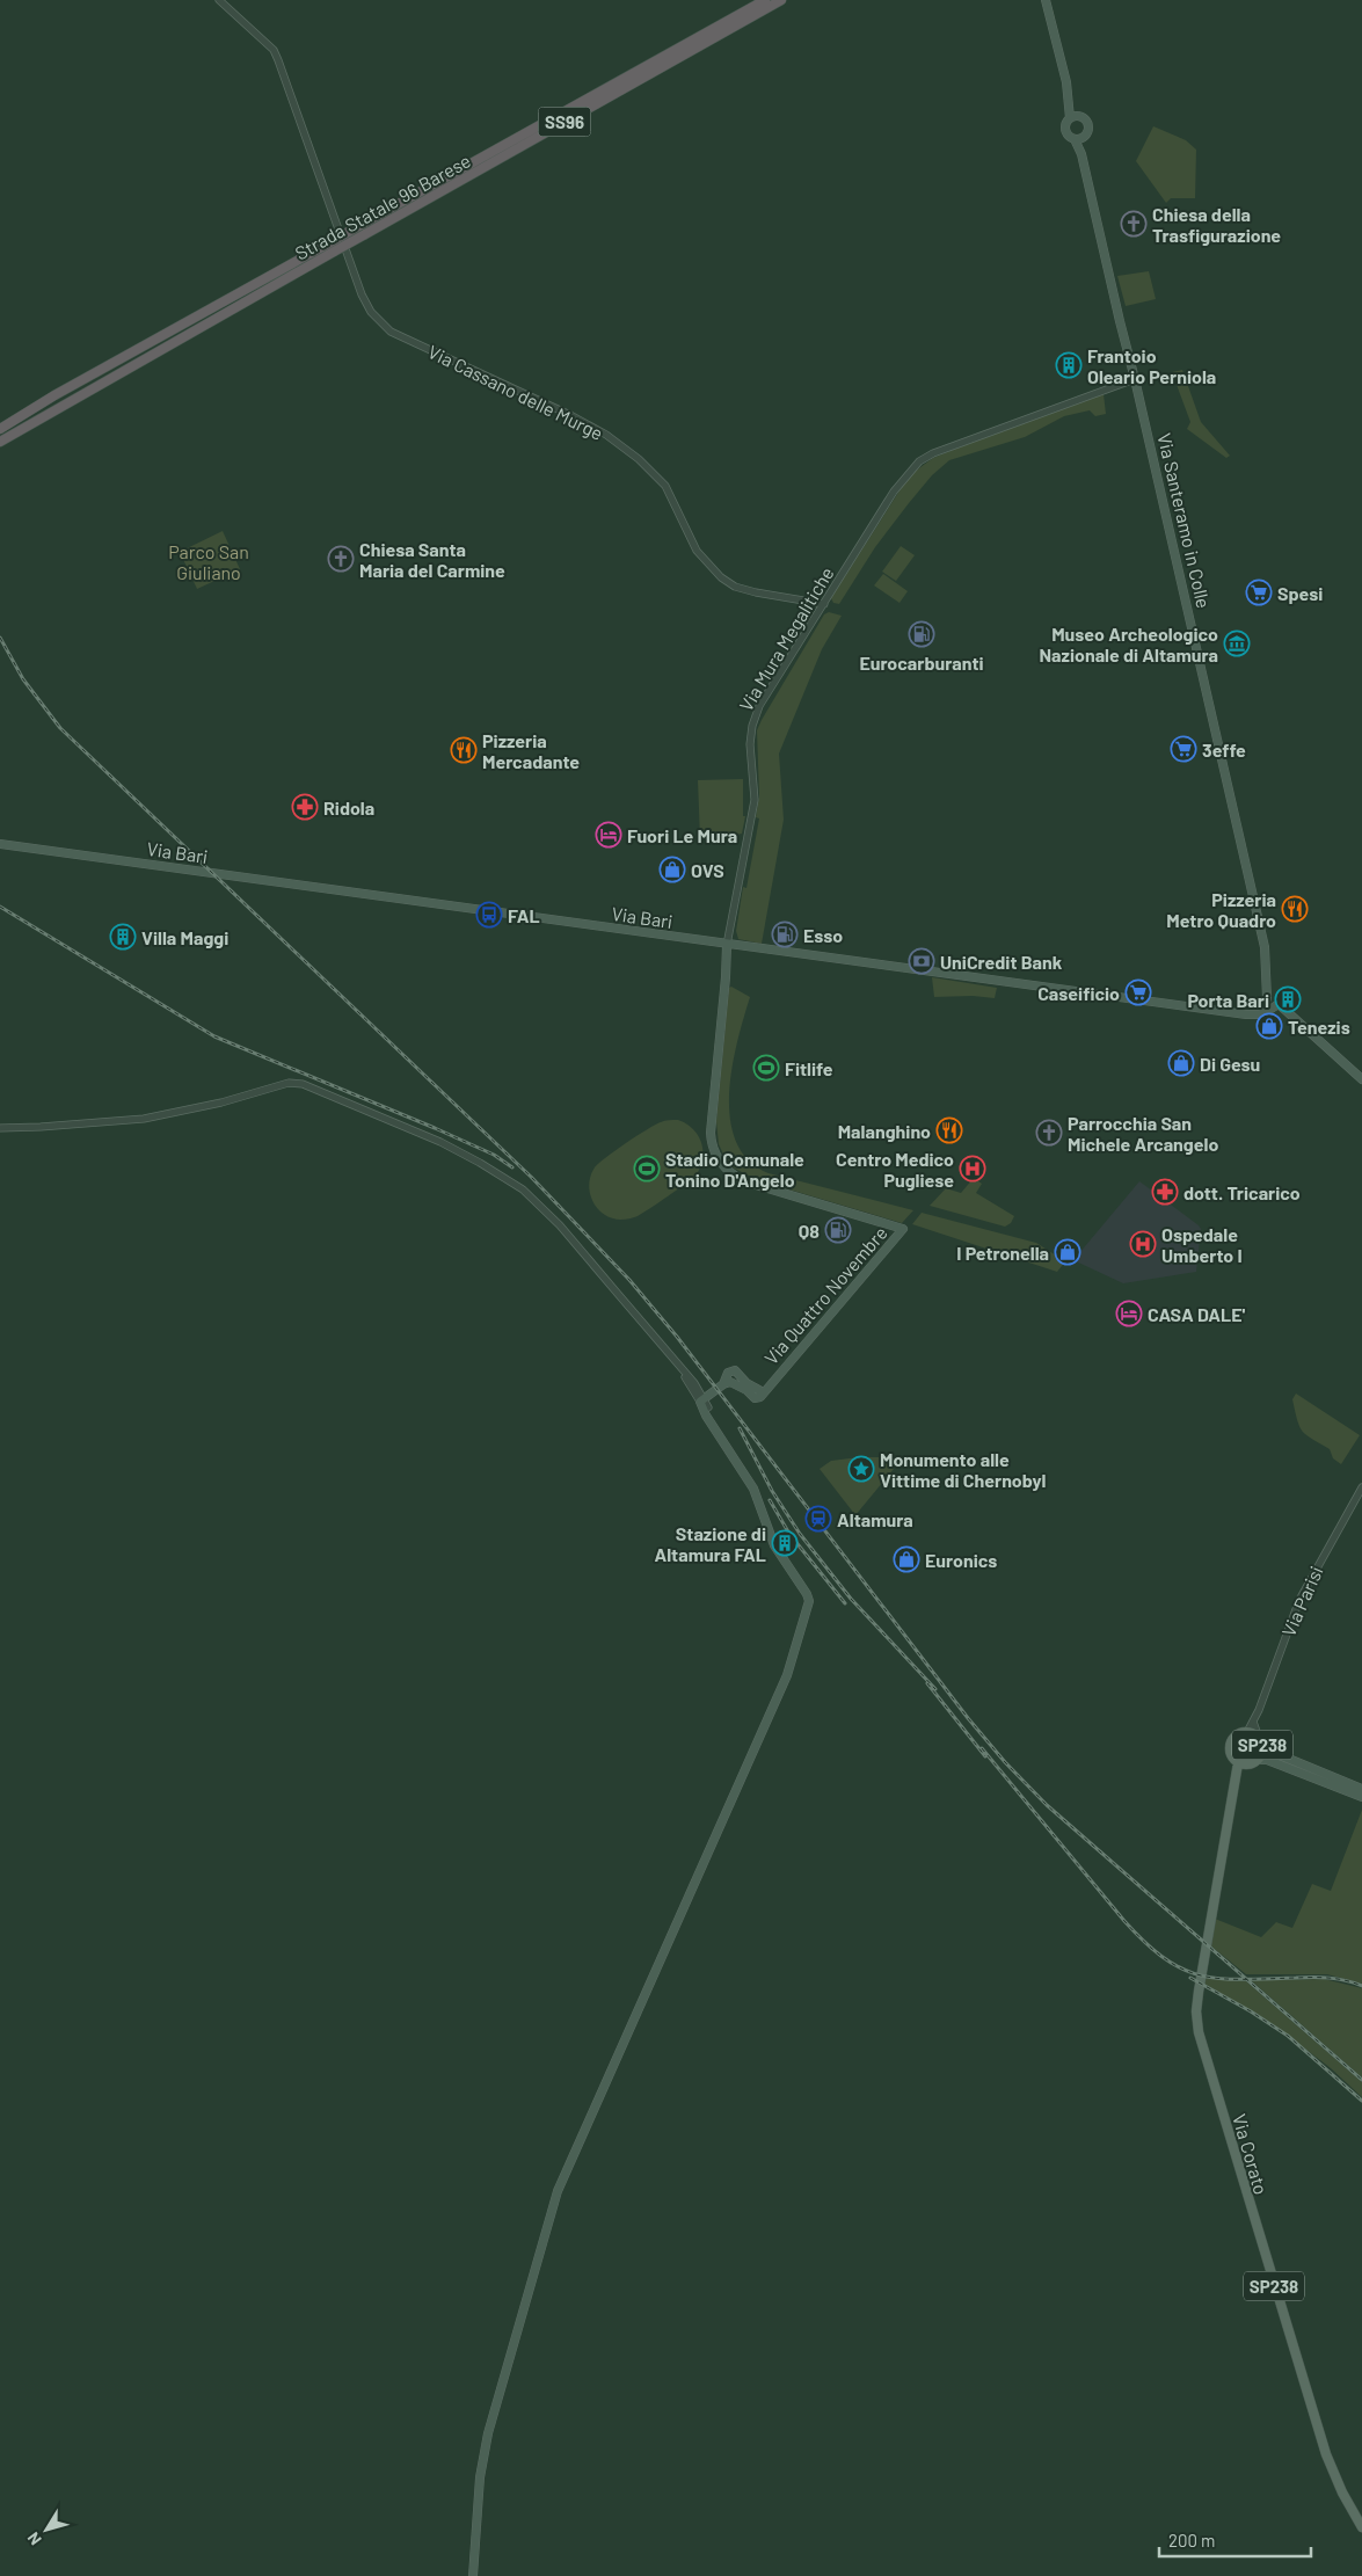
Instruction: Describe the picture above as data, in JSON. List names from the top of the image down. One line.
{"streets":{"highway":["SS96","Strada Statale 96 Barese"],"main road":["Via Santeramo in Colle","Via Mura Megalitiche","Via Bari","Via Quattro Novembre","SP238","Via Corato"],"street":["Via Cassano delle Murge","Via Parisi"]},"crossings":[["Via Cassano delle Murge","Via Mura Megalitiche"],["Via Santeramo in Colle","Via Mura Megalitiche"],["Via Santeramo in Colle","Via Bari"],["Via Mura Megalitiche","Via Bari"],["Via Mura Megalitiche","Via Quattro Novembre"],["Via Parisi","SP238"],["Via Parisi","Via Corato"],["SP238","Via Corato"]],"parks":["Parco San Giuliano"],"places":{"church":["Chiesa della Trasfigurazione","Chiesa Santa Maria del Carmine","Parrocchia San Michele Arcangelo"],"building":["Frantoio Oleario Perniola","Villa Maggi","Porta Bari","Stazione di Altamura FAL"],"supermarket":["Spesi","3effe","Caseificio"],"fuel station":["Eurocarburanti","Esso","Q8"],"museum":["Museo Archeologico Nazionale di Altamura"],"restaurant":["Pizzeria Mercadante","Pizzeria Metro Quadro","Malanghino"],"pharmacy":["Ridola","dott. Tricarico"],"hotel":["Fuori Le Mura","CASA DALE'"],"shop":["OVS","Tenezis","Di Gesu","I Petronella","Euronics"],"bus stop":["FAL"],"bank":["UniCredit Bank"],"sports":["Fitlife","Stadio Comunale Tonino D'Angelo"],"hospital":["Centro Medico Pugliese","Ospedale Umberto I"],"place":["Monumento alle Vittime di Chernobyl"],"station":["Altamura"]},"scale_bar":"200 m","north":"bottom left"}
